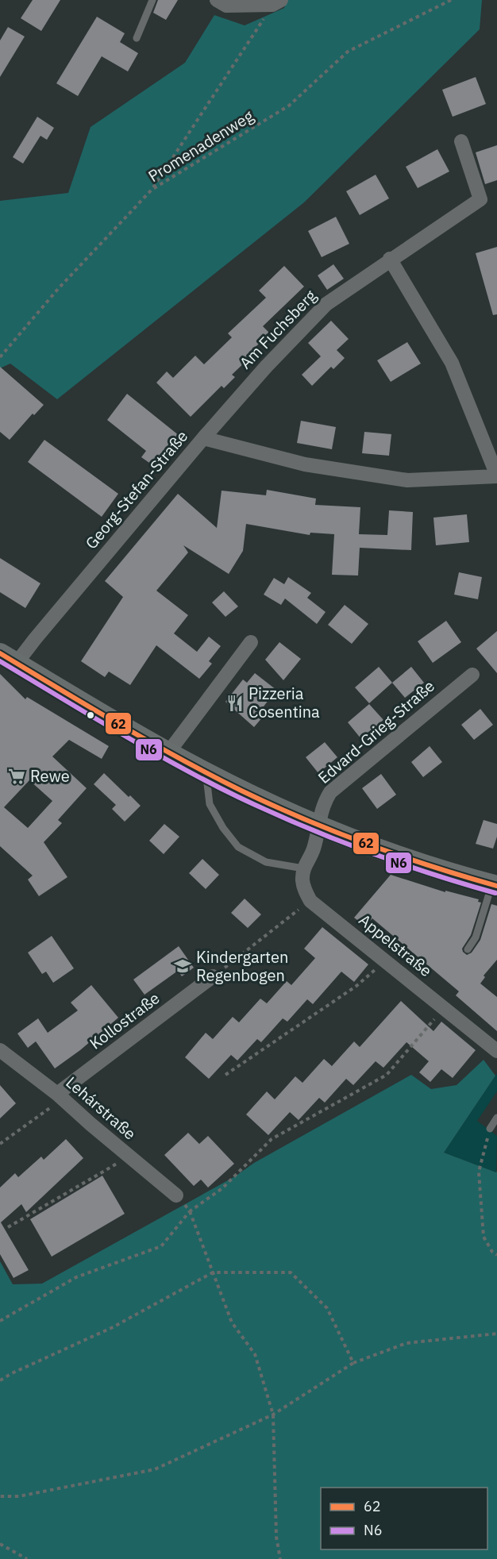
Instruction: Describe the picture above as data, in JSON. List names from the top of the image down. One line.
{"streets":{"street":["Am Fuchsberg","Georg-Stefan-Straße","Edvard-Grieg-Straße","Appelstraße","Kollostraße","Lehárstraße"],"path":["Promenadenweg"]},"crossings":[["Am Fuchsberg","Georg-Stefan-Straße"],["Kollostraße","Lehárstraße"]],"places":{"restaurant":["Pizzeria Cosentina"],"supermarket":["Rewe"],"school or university":["Kindergarten Regenbogen"]},"lines":["transit line 62","transit line N6"],"legend":["62","N6"]}
